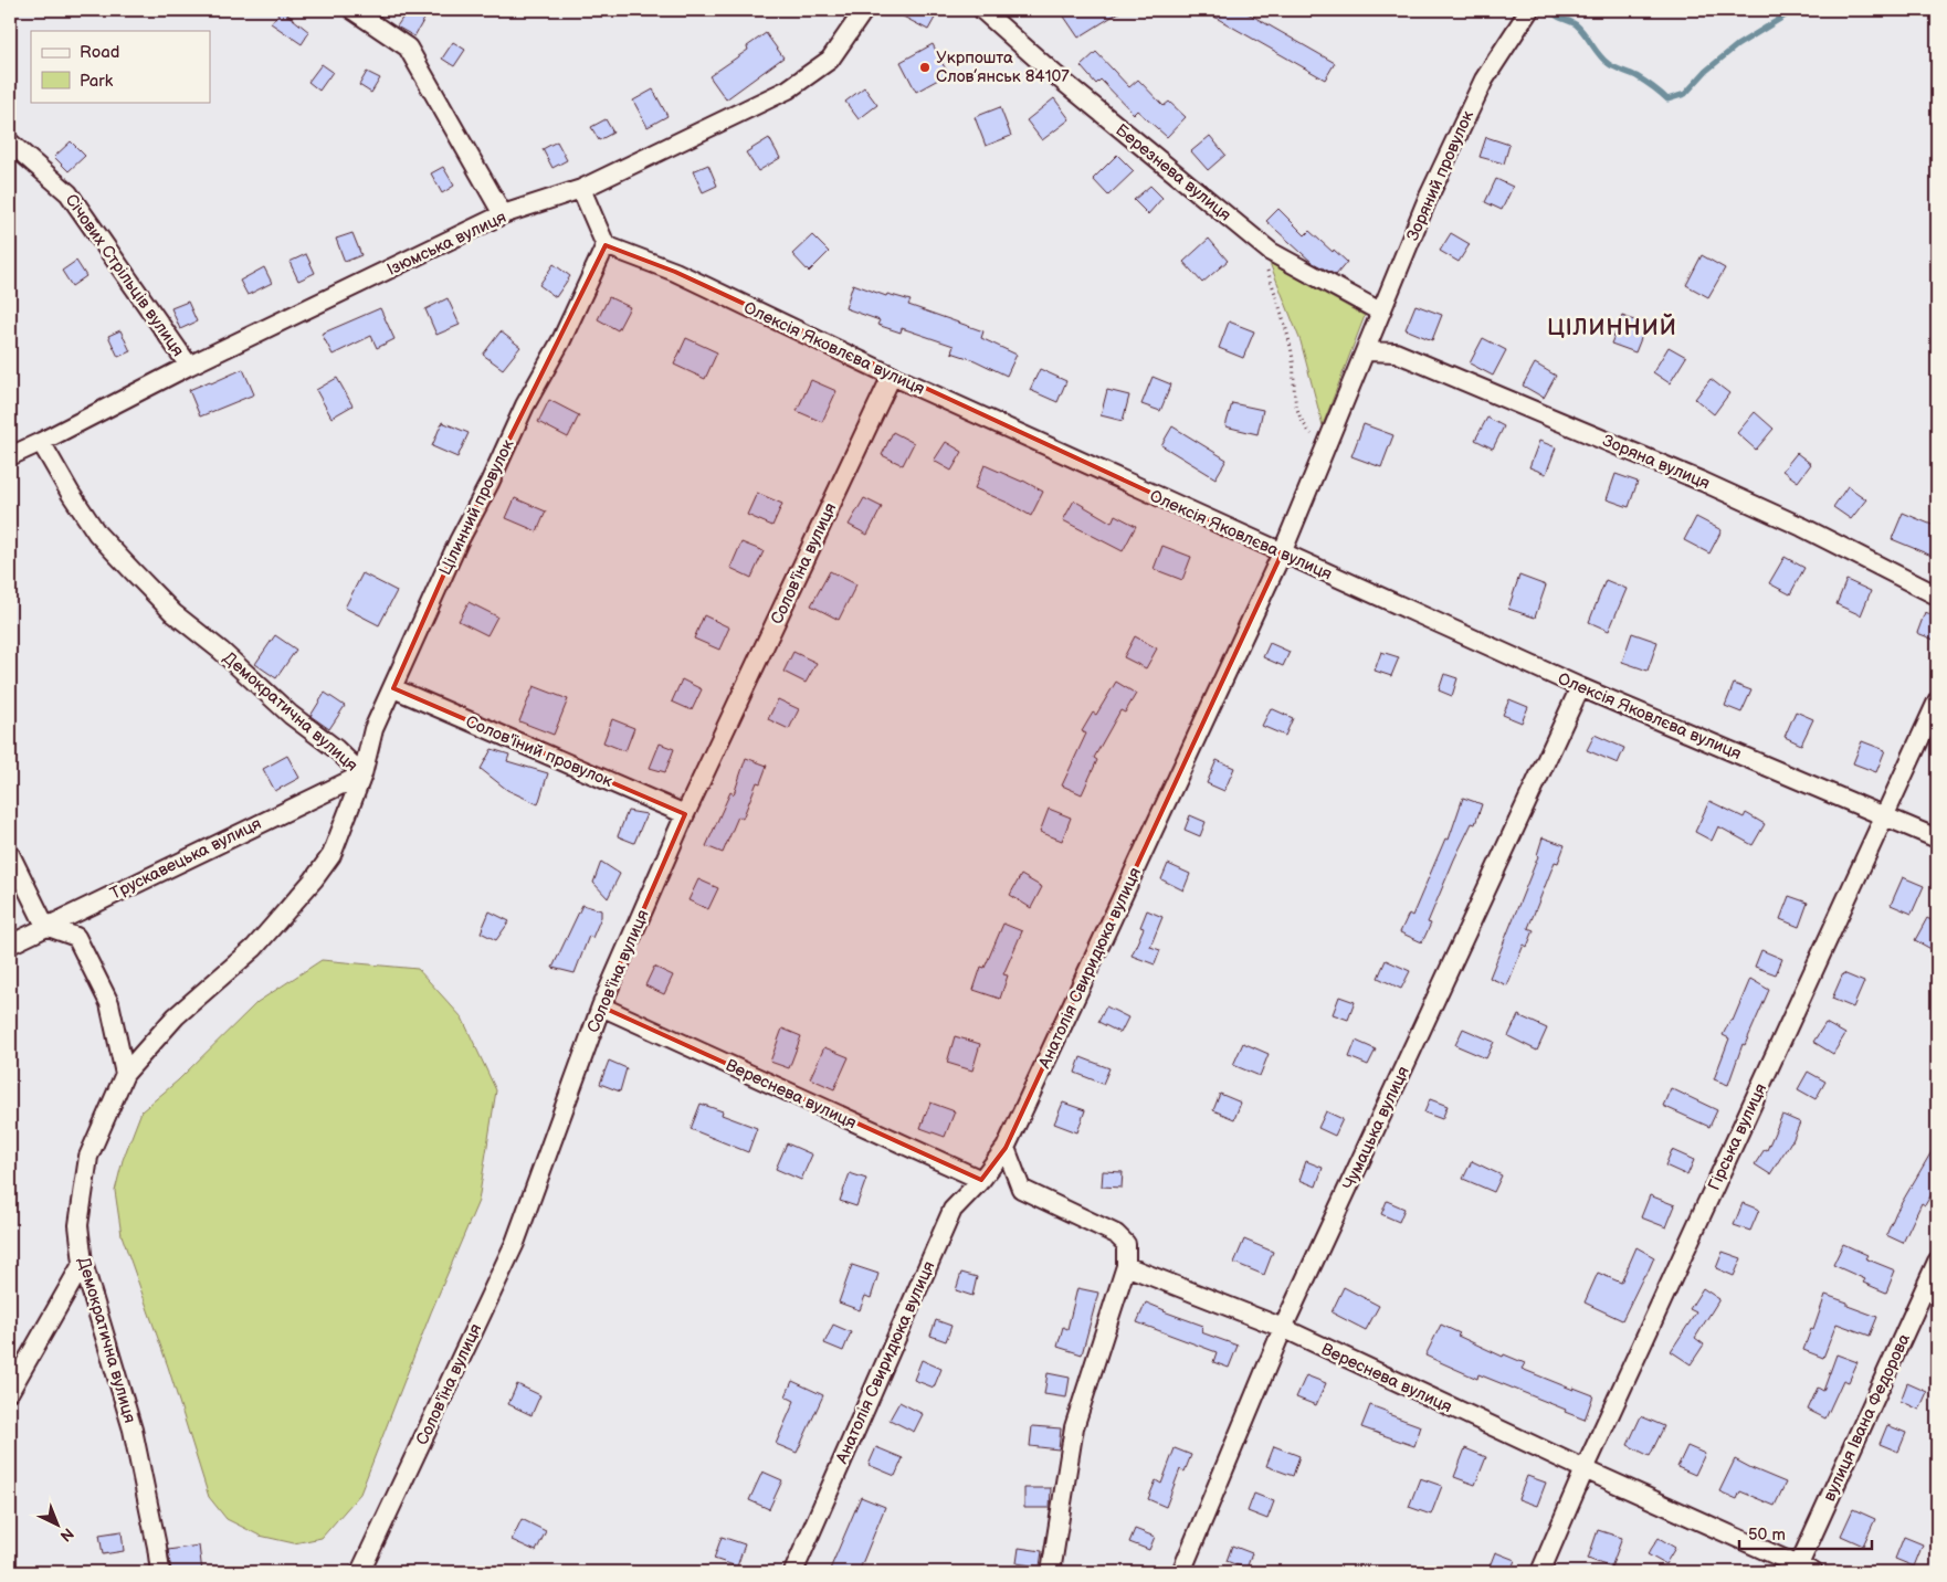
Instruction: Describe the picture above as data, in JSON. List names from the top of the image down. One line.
{"streets":{"street":["Березнева вулиця","Зоряний провулок","Ізюмська вулиця","Січових Стрільців вулиця","Олексія Яковлєва вулиця","Зоряна вулиця","Цілинний провулок","Солов'їна вулиця","Демократична вулиця","Солов'їний провулок","Трускавецька вулиця","Анатолія Свиридюка вулиця","Вереснева вулиця","Чумацька вулиця","Гірська вулиця","вулиця Івана Федорова"]},"crossings":[["Березнева вулиця","Зоряний провулок"],["Зоряний провулок","Зоряна вулиця"],["Зоряний провулок","Анатолія Свиридюка вулиця"],["Ізюмська вулиця","Січових Стрільців вулиця"],["Ізюмська вулиця","Демократична вулиця"],["Олексія Яковлєва вулиця","Цілинний провулок"],["Олексія Яковлєва вулиця","Солов'їна вулиця"],["Олексія Яковлєва вулиця","Анатолія Свиридюка вулиця"],["Олексія Яковлєва вулиця","Чумацька вулиця"],["Олексія Яковлєва вулиця","Гірська вулиця"],["Зоряна вулиця","Анатолія Свиридюка вулиця"],["Цілинний провулок","Демократична вулиця"],["Цілинний провулок","Солов'їний провулок"],["Цілинний провулок","Трускавецька вулиця"],["Солов'їна вулиця","Солов'їний провулок"],["Солов'їна вулиця","Вереснева вулиця"],["Демократична вулиця","Трускавецька вулиця"],["Анатолія Свиридюка вулиця","Вереснева вулиця"],["Вереснева вулиця","Чумацька вулиця"],["Вереснева вулиця","Гірська вулиця"],["Вереснева вулиця","вулиця Івана Федорова"]],"districts":["ЦІЛИННИЙ"],"places":["Укрпошта Слов’янськ 84107"],"legend":["Road","Park"],"scale_bar":"50 m","north":"bottom right"}
